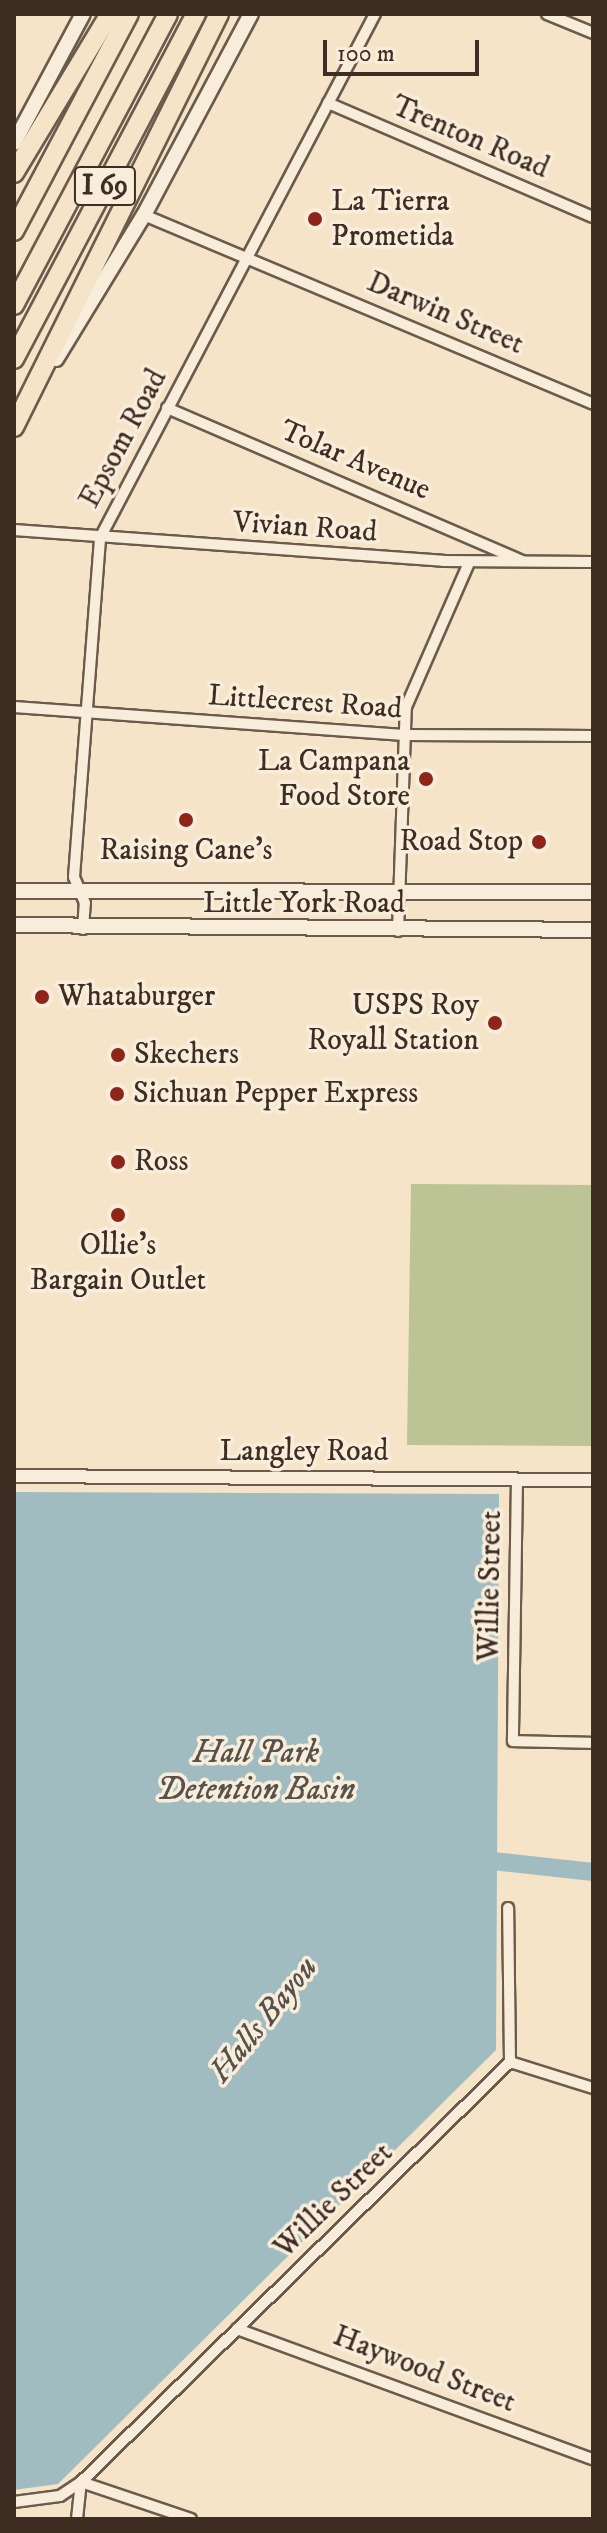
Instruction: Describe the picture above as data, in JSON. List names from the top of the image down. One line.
{"streets":{"highway":["I 69"],"main road":["Little York Road"],"street":["Trenton Road","Darwin Street","Epsom Road","Tolar Avenue","Vivian Road","Littlecrest Road","Langley Road","Willie Street","Haywood Street"]},"crossings":[["Trenton Road","Epsom Road"],["Darwin Street","Epsom Road"],["Epsom Road","Tolar Avenue"],["Epsom Road","Vivian Road"],["Epsom Road","Littlecrest Road"],["Epsom Road","Little York Road"],["Tolar Avenue","Vivian Road"],["Langley Road","Willie Street"],["Willie Street","Haywood Street"]],"water":["Hall Park Detention Basin","Halls Bayou"],"places":["La Tierra Prometida","La Campana Food Store","Raising Cane's","Road Stop","Whataburger","USPS Roy Royall Station","Skechers","Sichuan Pepper Express","Ross","Ollie's Bargain Outlet"],"scale_bar":"100 m"}
